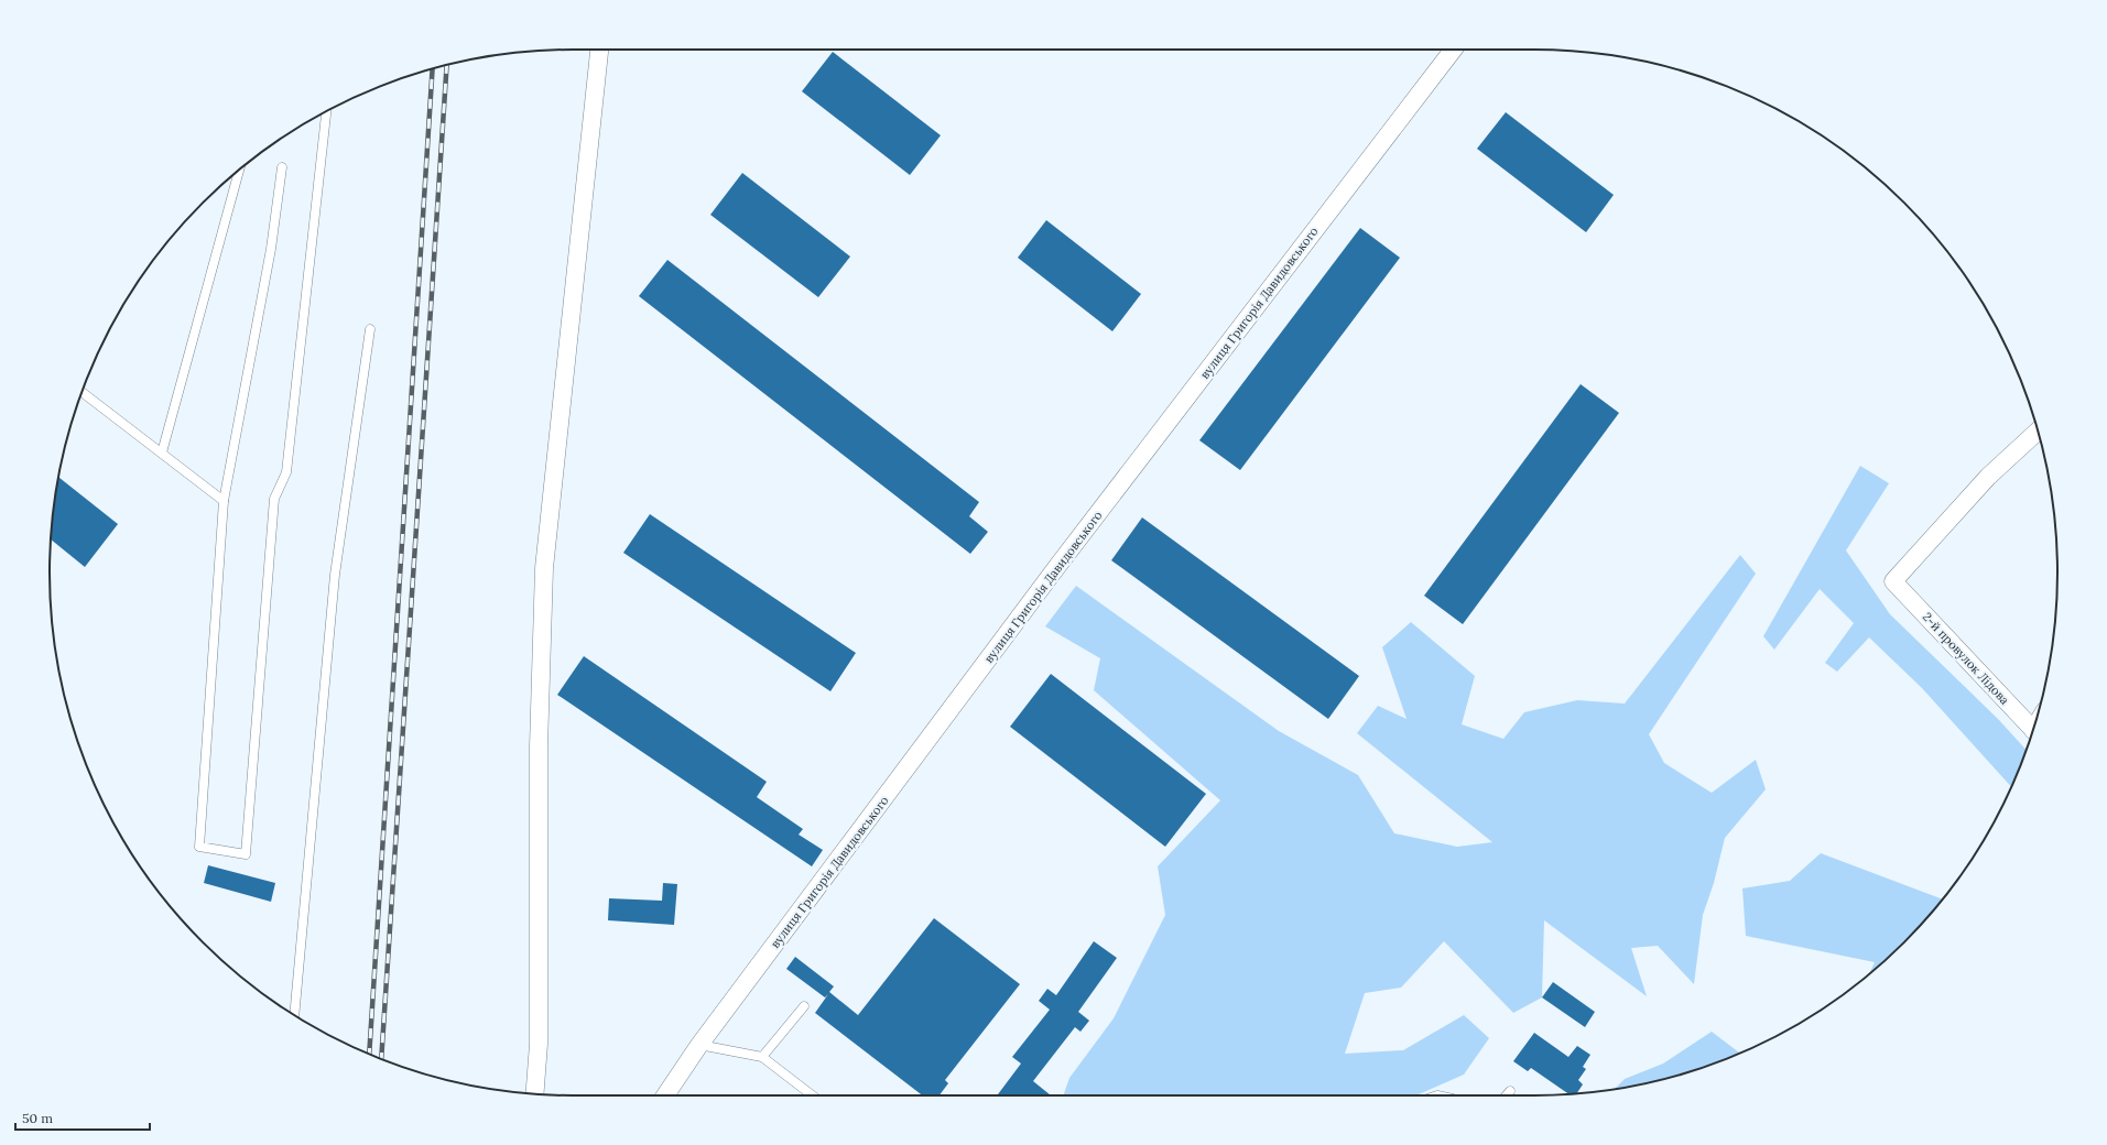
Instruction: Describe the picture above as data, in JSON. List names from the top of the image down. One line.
{"streets":{"street":["вулиця Григорія Давидовського","2-й провулок Лідова"]},"scale_bar":"50 m"}
